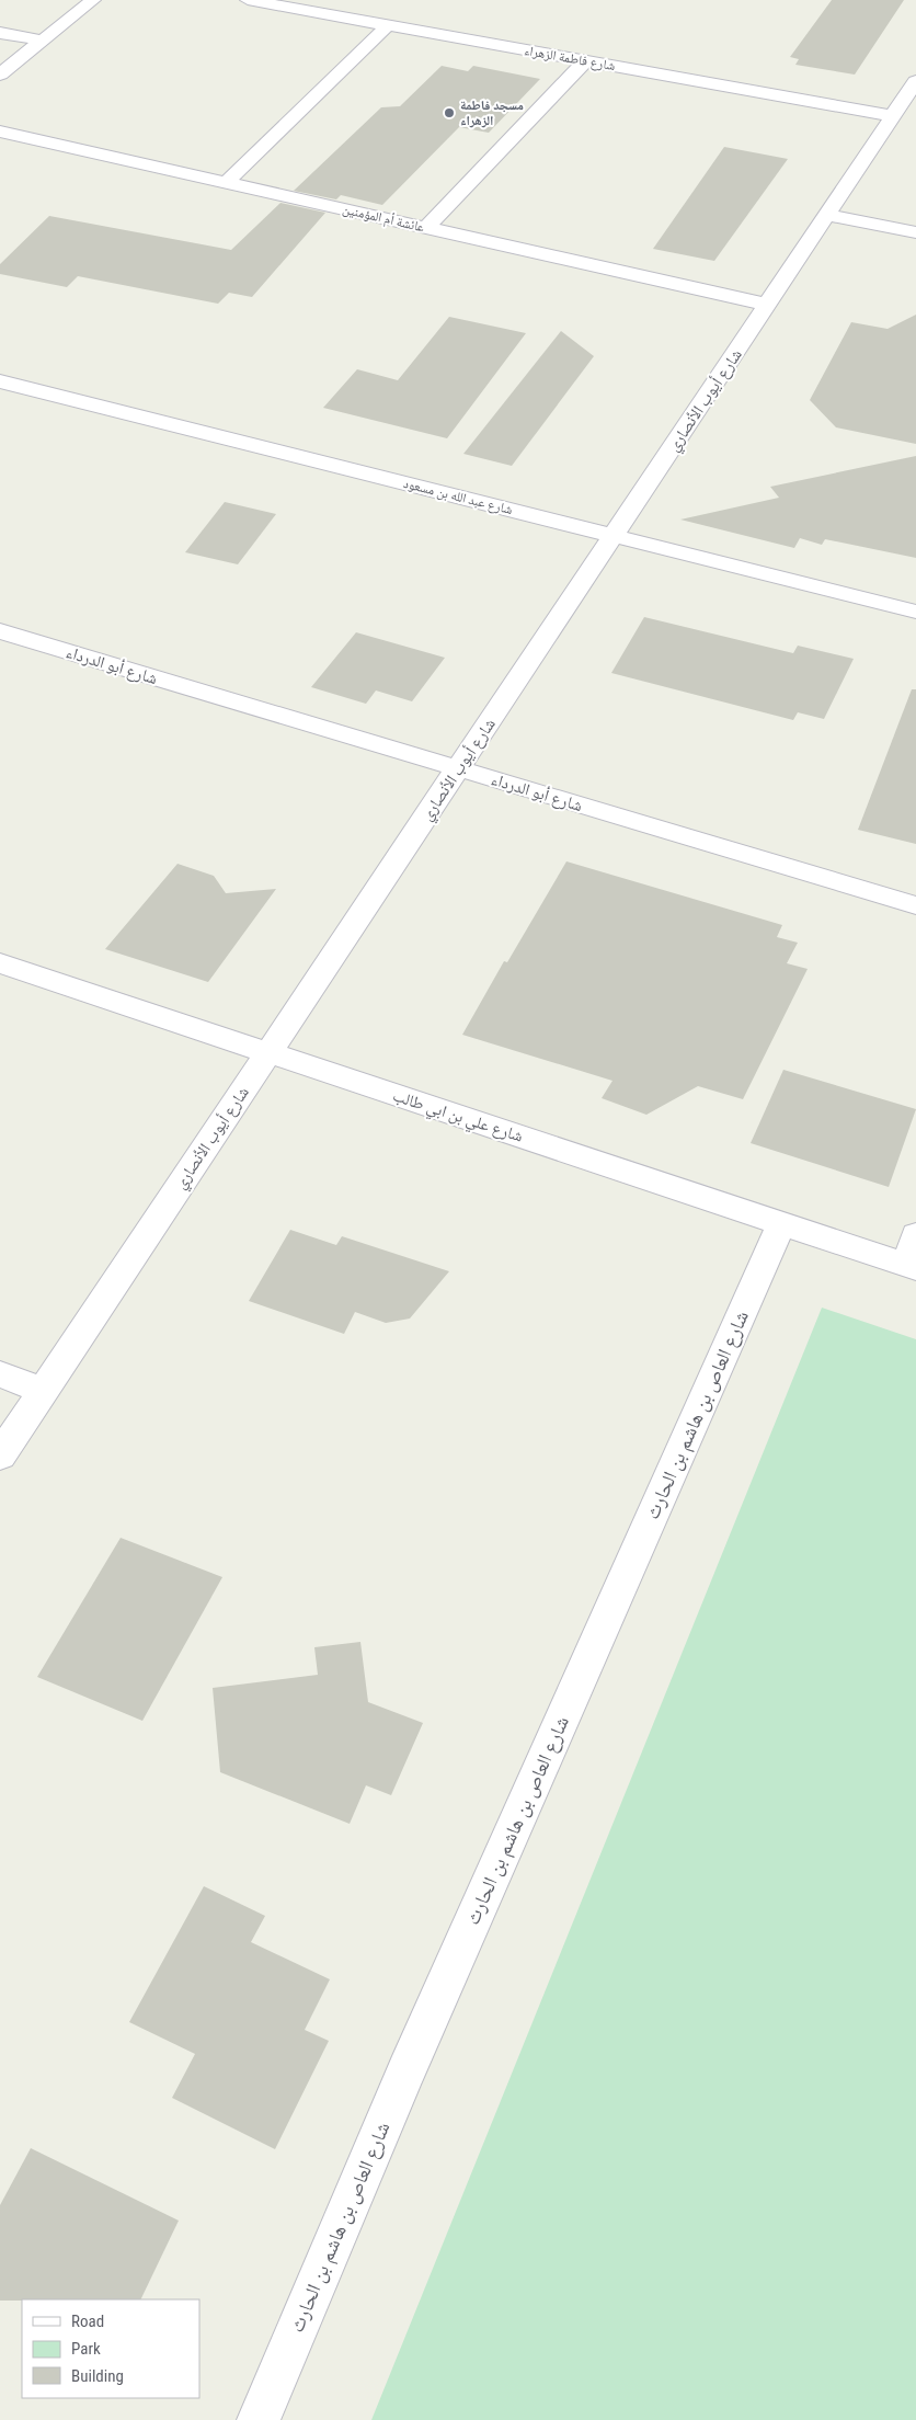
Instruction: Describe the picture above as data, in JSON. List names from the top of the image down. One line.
{"streets":{"street":["شارع فاطمة الزهراء","عائشة أم المؤمنين","شارع أيوب الأنصاري","شارع عبد الله بن مسعود","شارع أبو الدرداء","شارع علي بن ابي طالب","شارع العاص بن هاشم بن الحارث"]},"crossings":[["شارع فاطمة الزهراء","شارع أيوب الأنصاري"],["عائشة أم المؤمنين","شارع أيوب الأنصاري"],["شارع أيوب الأنصاري","شارع عبد الله بن مسعود"],["شارع أيوب الأنصاري","شارع أبو الدرداء"],["شارع أيوب الأنصاري","شارع علي بن ابي طالب"],["شارع علي بن ابي طالب","شارع العاص بن هاشم بن الحارث"]],"places":["مسجد فاطمة الزهراء"],"legend":["Road","Park","Building"]}
